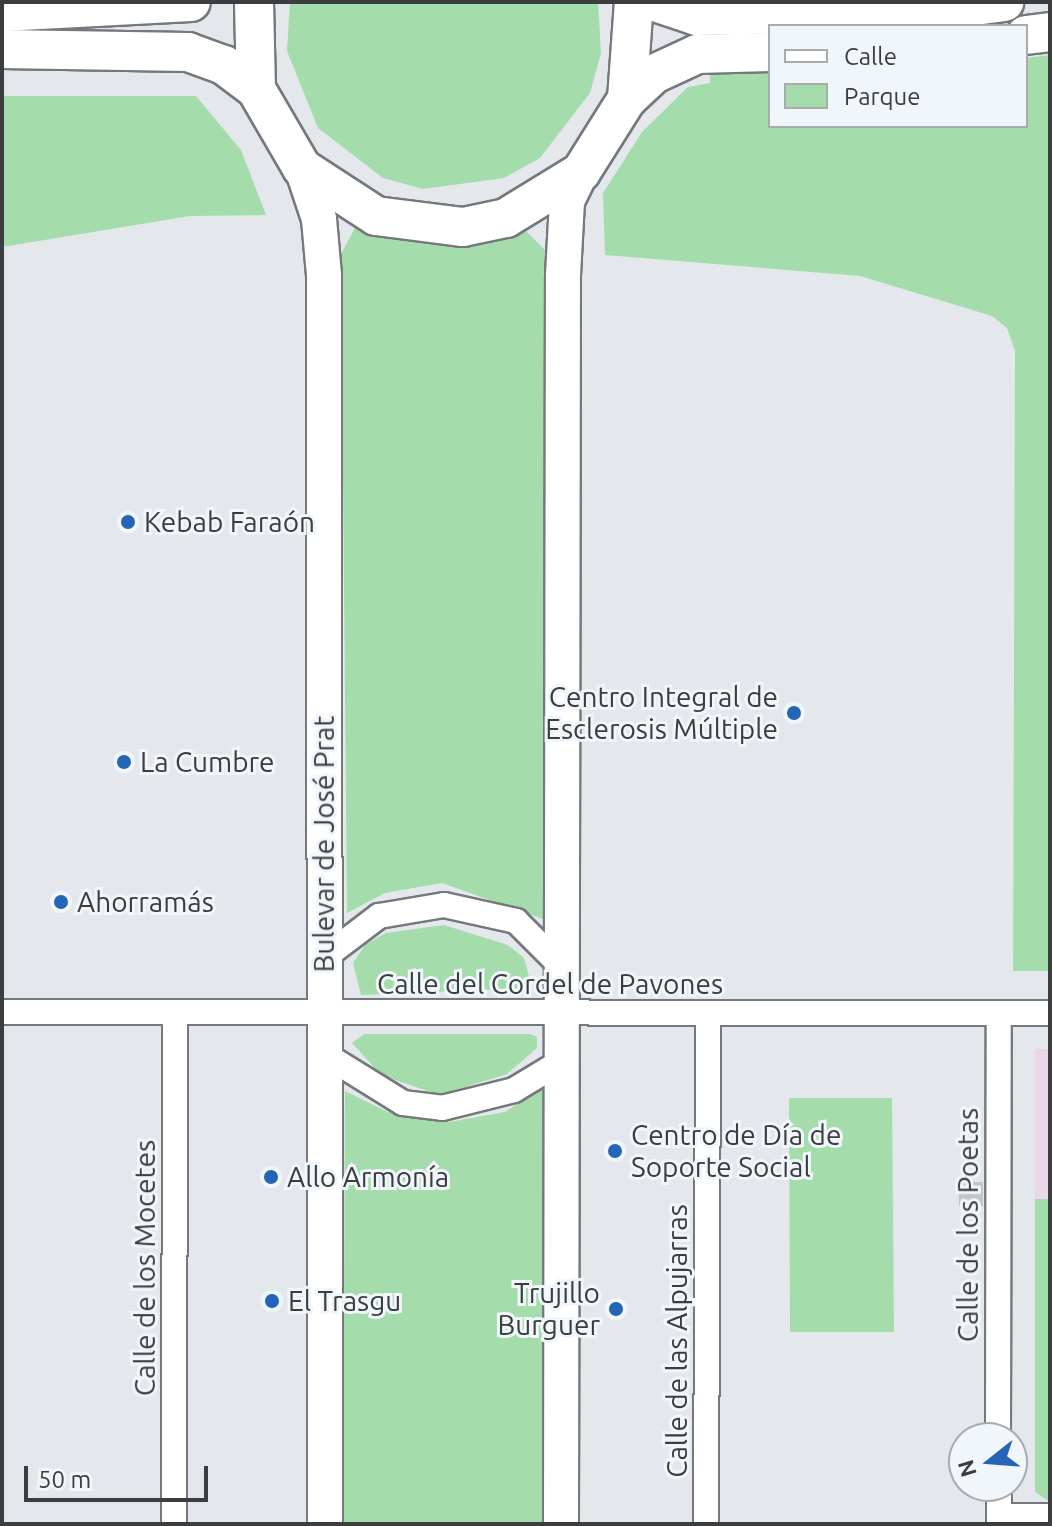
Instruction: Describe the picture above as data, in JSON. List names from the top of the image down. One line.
{"streets":{"street":["Bulevar de José Prat","Calle del Cordel de Pavones","Calle de los Poetas","Calle de los Mocetes","Calle de las Alpujarras"]},"crossings":[["Bulevar de José Prat","Calle del Cordel de Pavones"],["Calle del Cordel de Pavones","Calle de los Poetas"],["Calle del Cordel de Pavones","Calle de los Mocetes"],["Calle del Cordel de Pavones","Calle de las Alpujarras"]],"places":["Kebab Faraón","Centro Integral de Esclerosis Múltiple","La Cumbre","Ahorramás","Centro de Día de Soporte Social","Allo Armonía","El Trasgu","Trujillo Burguer"],"legend":["Calle","Parque"],"scale_bar":"50 m","north":"left"}
